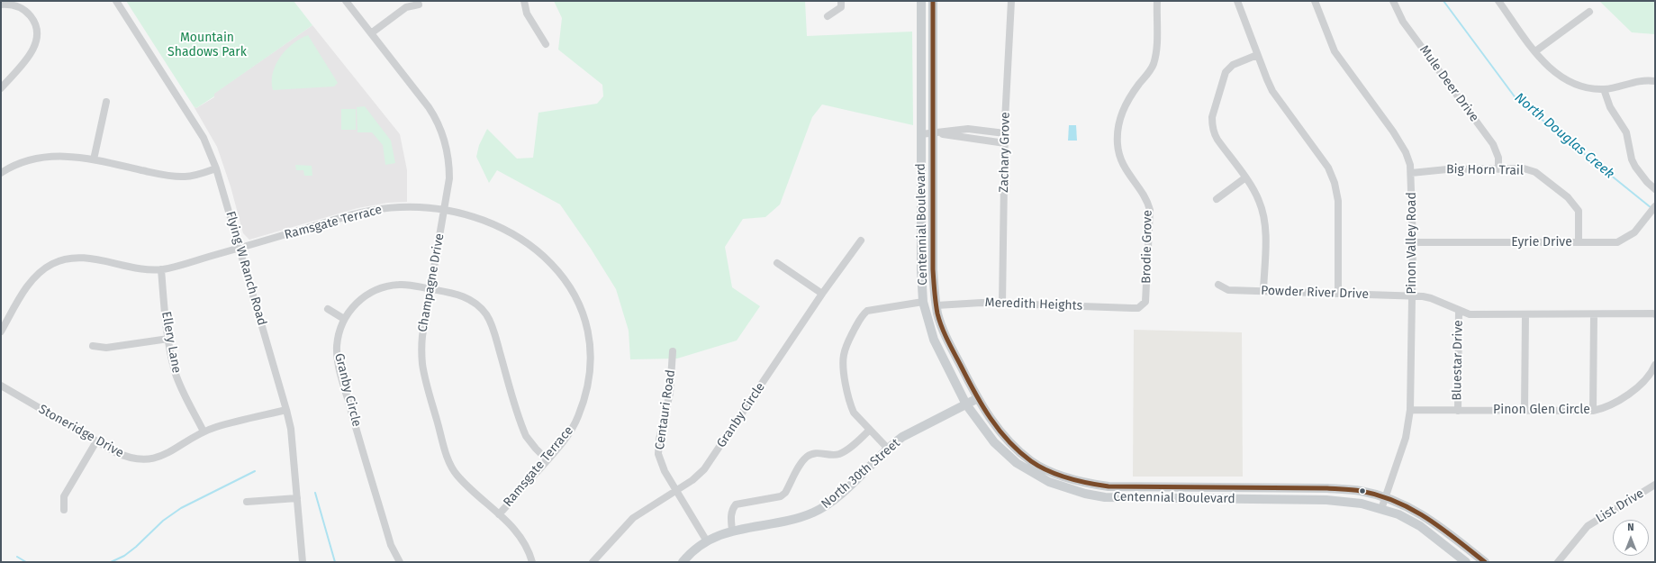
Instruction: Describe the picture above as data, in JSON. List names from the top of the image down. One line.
{"streets":{"main road":["Centennial Boulevard","North 30th Street"],"street":["Mule Deer Drive","Zachary Grove","Big Horn Trail","Ramsgate Terrace","Eyrie Drive","Pinon Valley Road","Brodie Grove","Flying W Ranch Road","Champagne Drive","Powder River Drive","Meredith Heights","Ellery Lane","Bluestar Drive","Granby Circle","Centauri Road","Pinon Glen Circle","Stoneridge Drive","List Drive"]},"crossings":[["Mule Deer Drive","Big Horn Trail"],["Zachary Grove","Meredith Heights"],["Big Horn Trail","Eyrie Drive"],["Big Horn Trail","Pinon Valley Road"],["Ramsgate Terrace","Flying W Ranch Road"],["Ramsgate Terrace","Champagne Drive"],["Ramsgate Terrace","Ellery Lane"],["Ramsgate Terrace","Granby Circle"],["Centennial Boulevard","Pinon Valley Road"],["Centennial Boulevard","Meredith Heights"],["Centennial Boulevard","North 30th Street"],["Eyrie Drive","Pinon Valley Road"],["Pinon Valley Road","Powder River Drive"],["Pinon Valley Road","Pinon Glen Circle"],["Brodie Grove","Meredith Heights"],["Flying W Ranch Road","Stoneridge Drive"],["Champagne Drive","Granby Circle"],["Ellery Lane","Stoneridge Drive"],["Bluestar Drive","Pinon Glen Circle"],["Granby Circle","Centauri Road"],["Centauri Road","North 30th Street"]],"water":["North Douglas Creek"],"parks":["Mountain Shadows Park"],"north":"top"}
